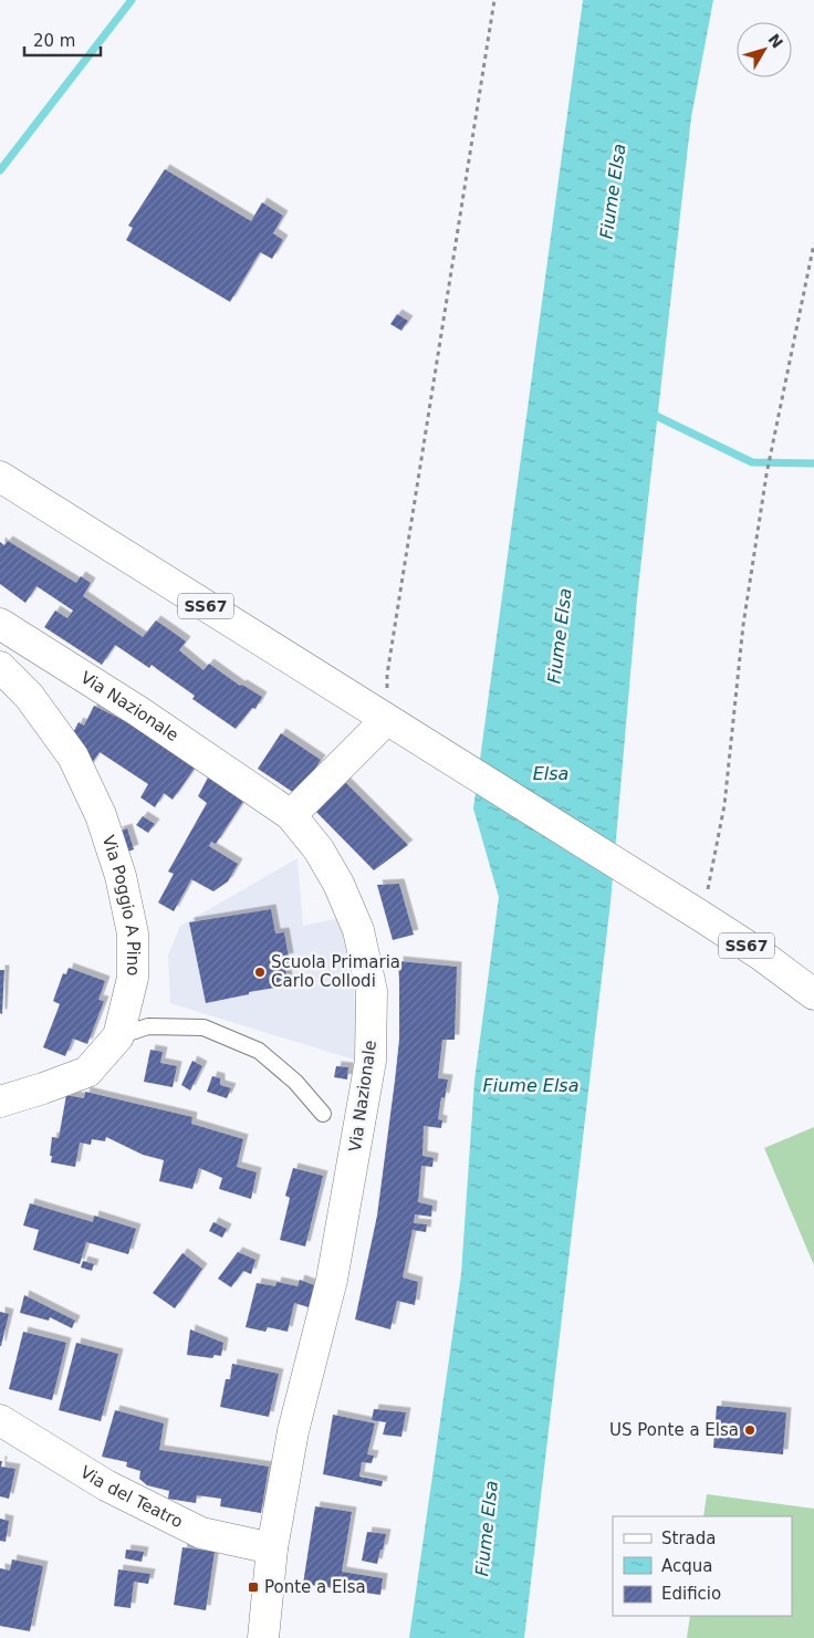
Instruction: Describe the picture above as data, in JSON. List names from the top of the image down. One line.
{"streets":{"street":["SS67","Via Nazionale","Via Poggio A Pino","Via del Teatro"]},"crossings":[["Via Nazionale","Via del Teatro"]],"water":["Fiume Elsa","Elsa"],"places":{"other":["Scuola Primaria Carlo Collodi","US Ponte a Elsa"],"transit":["Ponte a Elsa"]},"legend":["Strada","Acqua","Edificio"],"scale_bar":"20 m","north":"top right"}
